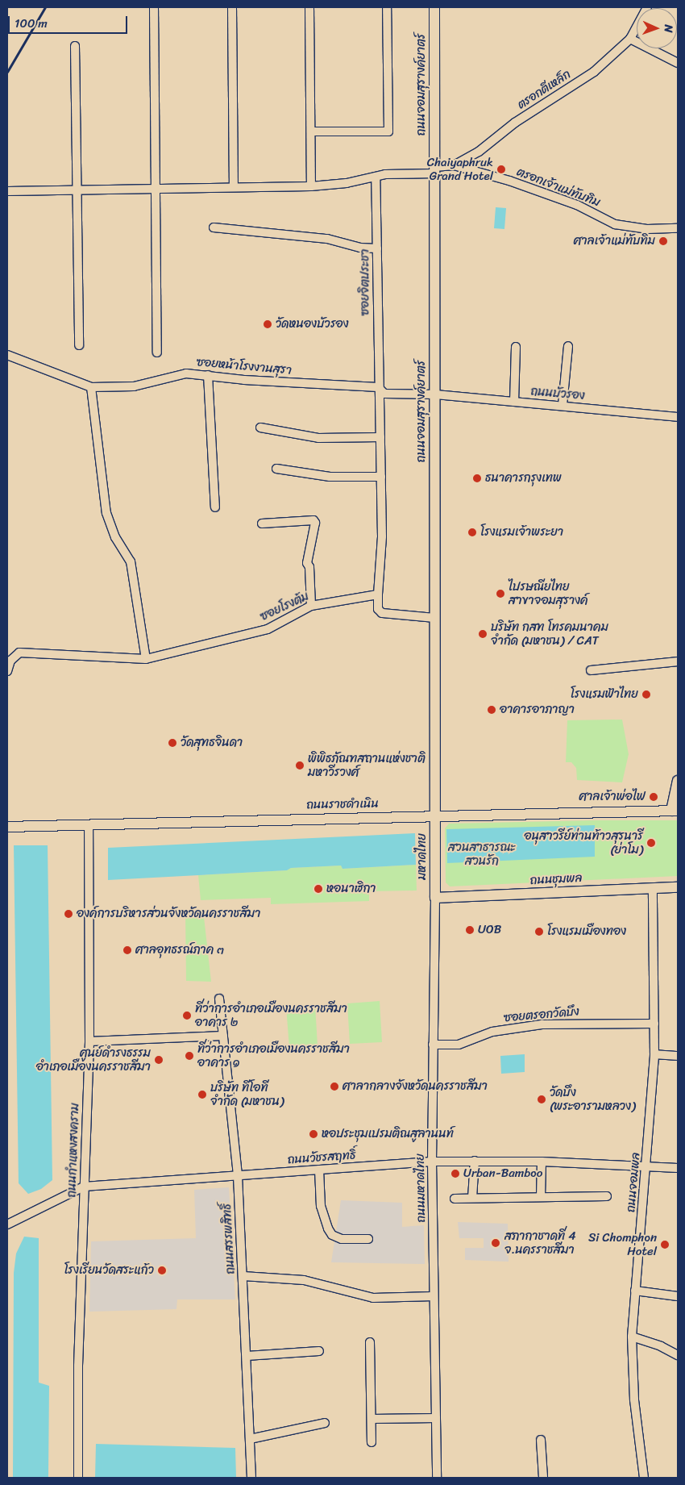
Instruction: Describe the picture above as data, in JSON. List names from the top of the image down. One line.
{"streets":{"main road":["ถนนจอมสุรางค์ยาตร์","ถนนราชดำเนิน","มหาดไทย","ถนนชุมพล"],"street":["ตรอกตีเหล็ก","ตรอกเจ้าแม่ทับทิม","ซอยจิตประชา","ซอยหน้าโรงงานสุรา","ถนนบัวรอง","ซอยโรงต้ม","ซอยตรอกวัดบึง","ถนนกำแหงสงคราม","ถนนวัชรสฤทธิ์","ถนนจอมพล","ถนนมหาดไทย","ถนนสรรพสิทธิ์"]},"crossings":[["ถนนจอมสุรางค์ยาตร์","ตรอกตีเหล็ก"],["ถนนจอมสุรางค์ยาตร์","ซอยหน้าโรงงานสุรา"],["ถนนจอมสุรางค์ยาตร์","ถนนบัวรอง"],["ถนนจอมสุรางค์ยาตร์","ถนนราชดำเนิน"],["ถนนจอมสุรางค์ยาตร์","มหาดไทย"],["ตรอกตีเหล็ก","ตรอกเจ้าแม่ทับทิม"],["ตรอกตีเหล็ก","ซอยจิตประชา"],["ซอยจิตประชา","ซอยหน้าโรงงานสุรา"],["ซอยหน้าโรงงานสุรา","ถนนบัวรอง"],["ถนนราชดำเนิน","มหาดไทย"],["ถนนราชดำเนิน","ถนนกำแหงสงคราม"],["มหาดไทย","ถนนชุมพล"],["มหาดไทย","ถนนมหาดไทย"],["ถนนชุมพล","ถนนจอมพล"],["ถนนชุมพล","ถนนมหาดไทย"],["ซอยตรอกวัดบึง","ถนนจอมพล"],["ซอยตรอกวัดบึง","ถนนมหาดไทย"],["ถนนกำแหงสงคราม","ถนนวัชรสฤทธิ์"],["ถนนวัชรสฤทธิ์","ถนนจอมพล"],["ถนนวัชรสฤทธิ์","ถนนมหาดไทย"],["ถนนวัชรสฤทธิ์","ถนนสรรพสิทธิ์"]],"parks":["สวนสาธารณะ สวนรัก"],"places":["Chaiyaphruk Grand Hotel","ศาลเจ้าแม่ทับทิม","วัดหนองบัวรอง","ธนาคารกรุงเทพ","โรงแรมเจ้าพระยา","ไปรษณียไทย สาขาจอมสุรางค์","บริษัท กสท โทรคมนาคม จำกัด (มหาชน) / CAT","โรงแรมฟ้าไทย","อาคารอาภาญา","วัดสุทธจินดา","พิพิธภัณฑสถานแห่งชาติ มหาวีรวงศ์","ศาลเจ้าพ่อไฟ","อนุสาวรีย์ท่านท้าวสุรนารี (ย่าโม)","หอนาฬิกา","องค์การบริหารส่วนจังหวัดนครราชสีมา","UOB","โรงแรมเมืองทอง","ศาลอุทธรณ์ภาค ๓","ที่ว่าการอำเภอเมืองนครราชสีมา อาคาร ๒","ที่ว่าการอำเภอเมืองนครราชสีมา อาคาร ๑","ศูนย์ดำรงธรรม อำเภอเมืองนครราชสีมา","ศาลากลางจังหวัดนครราชสีมา","บริษัท ทีโอที จำกัด (มหาชน)","วัดบึง (พระอารามหลวง)","หอประชุมเปรมติณสูลานนท์","Urban-Bamboo","สภากาชาดที่ 4 จ.นครราชสีมา","Si Chomphon Hotel","โรงเรียนวัดสระแก้ว"],"scale_bar":"100 m","north":"right"}
